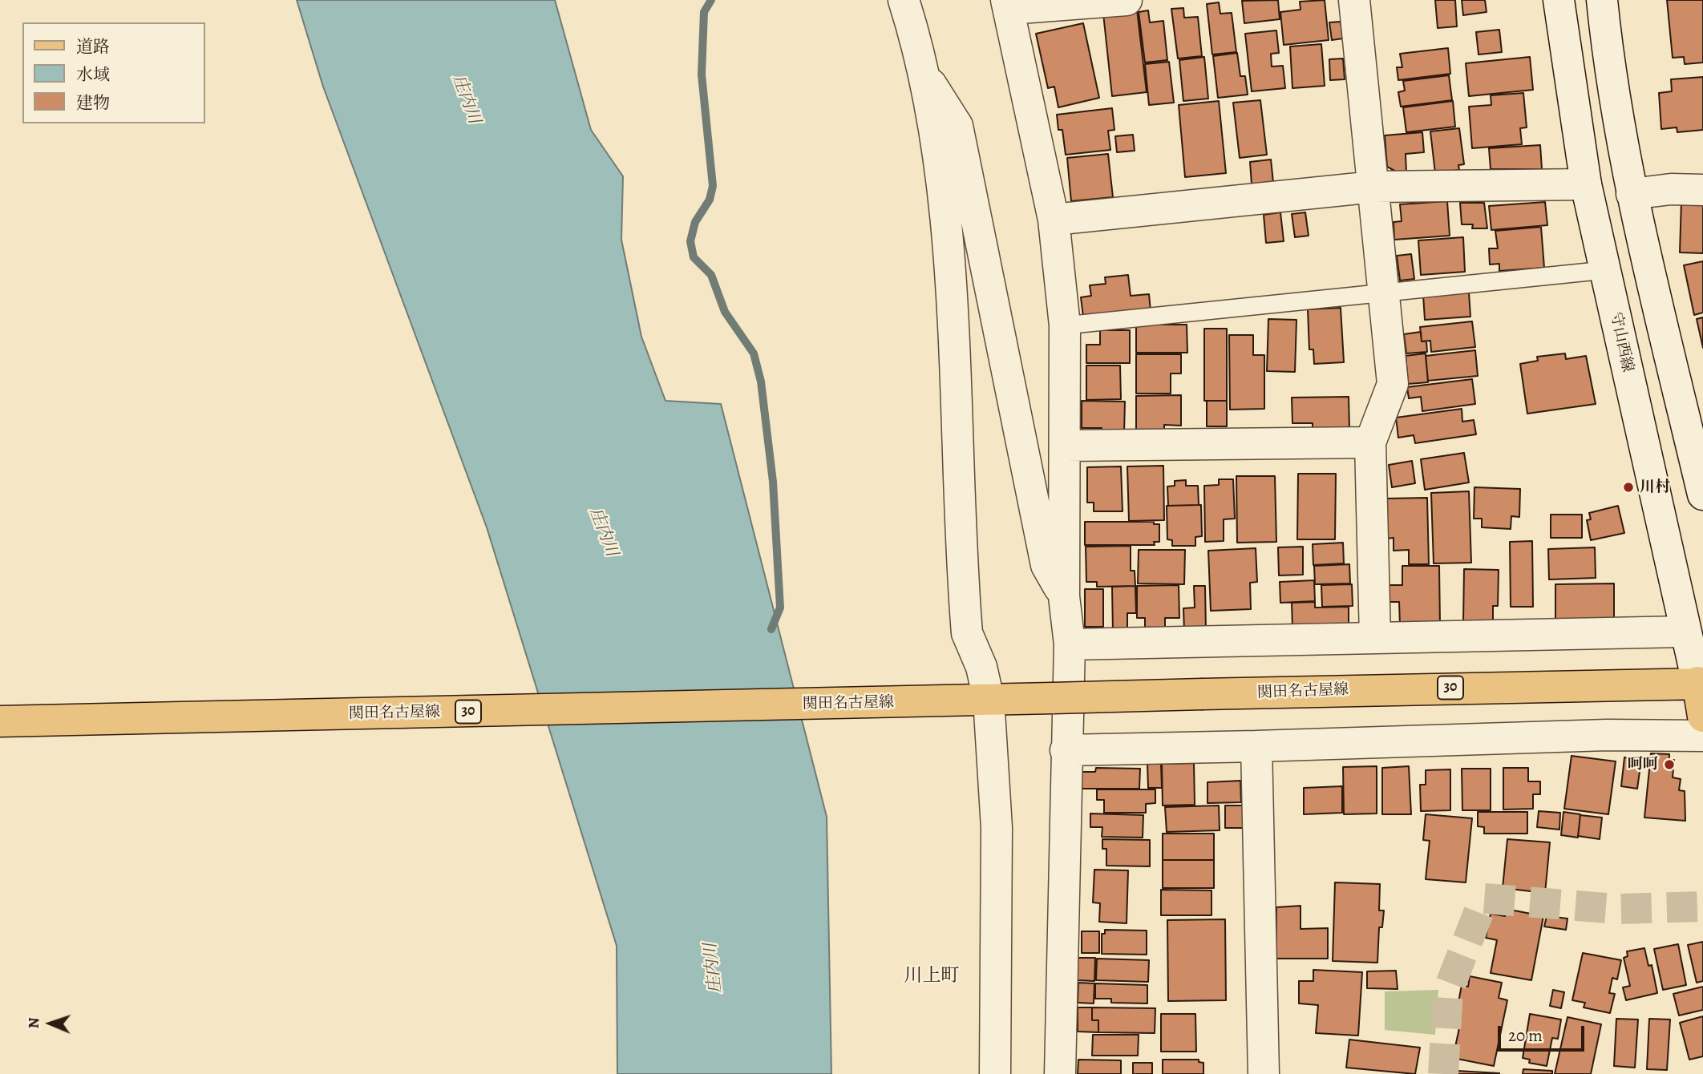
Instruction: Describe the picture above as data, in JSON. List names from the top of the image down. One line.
{"streets":{"main road":["30","関田名古屋線"],"street":["守山西線"]},"crossings":[["守山西線","関田名古屋線"]],"districts":["川上町"],"water":["庄内川"],"places":["川村","呵呵"],"legend":["道路","水域","建物"],"scale_bar":"20 m","north":"left"}
